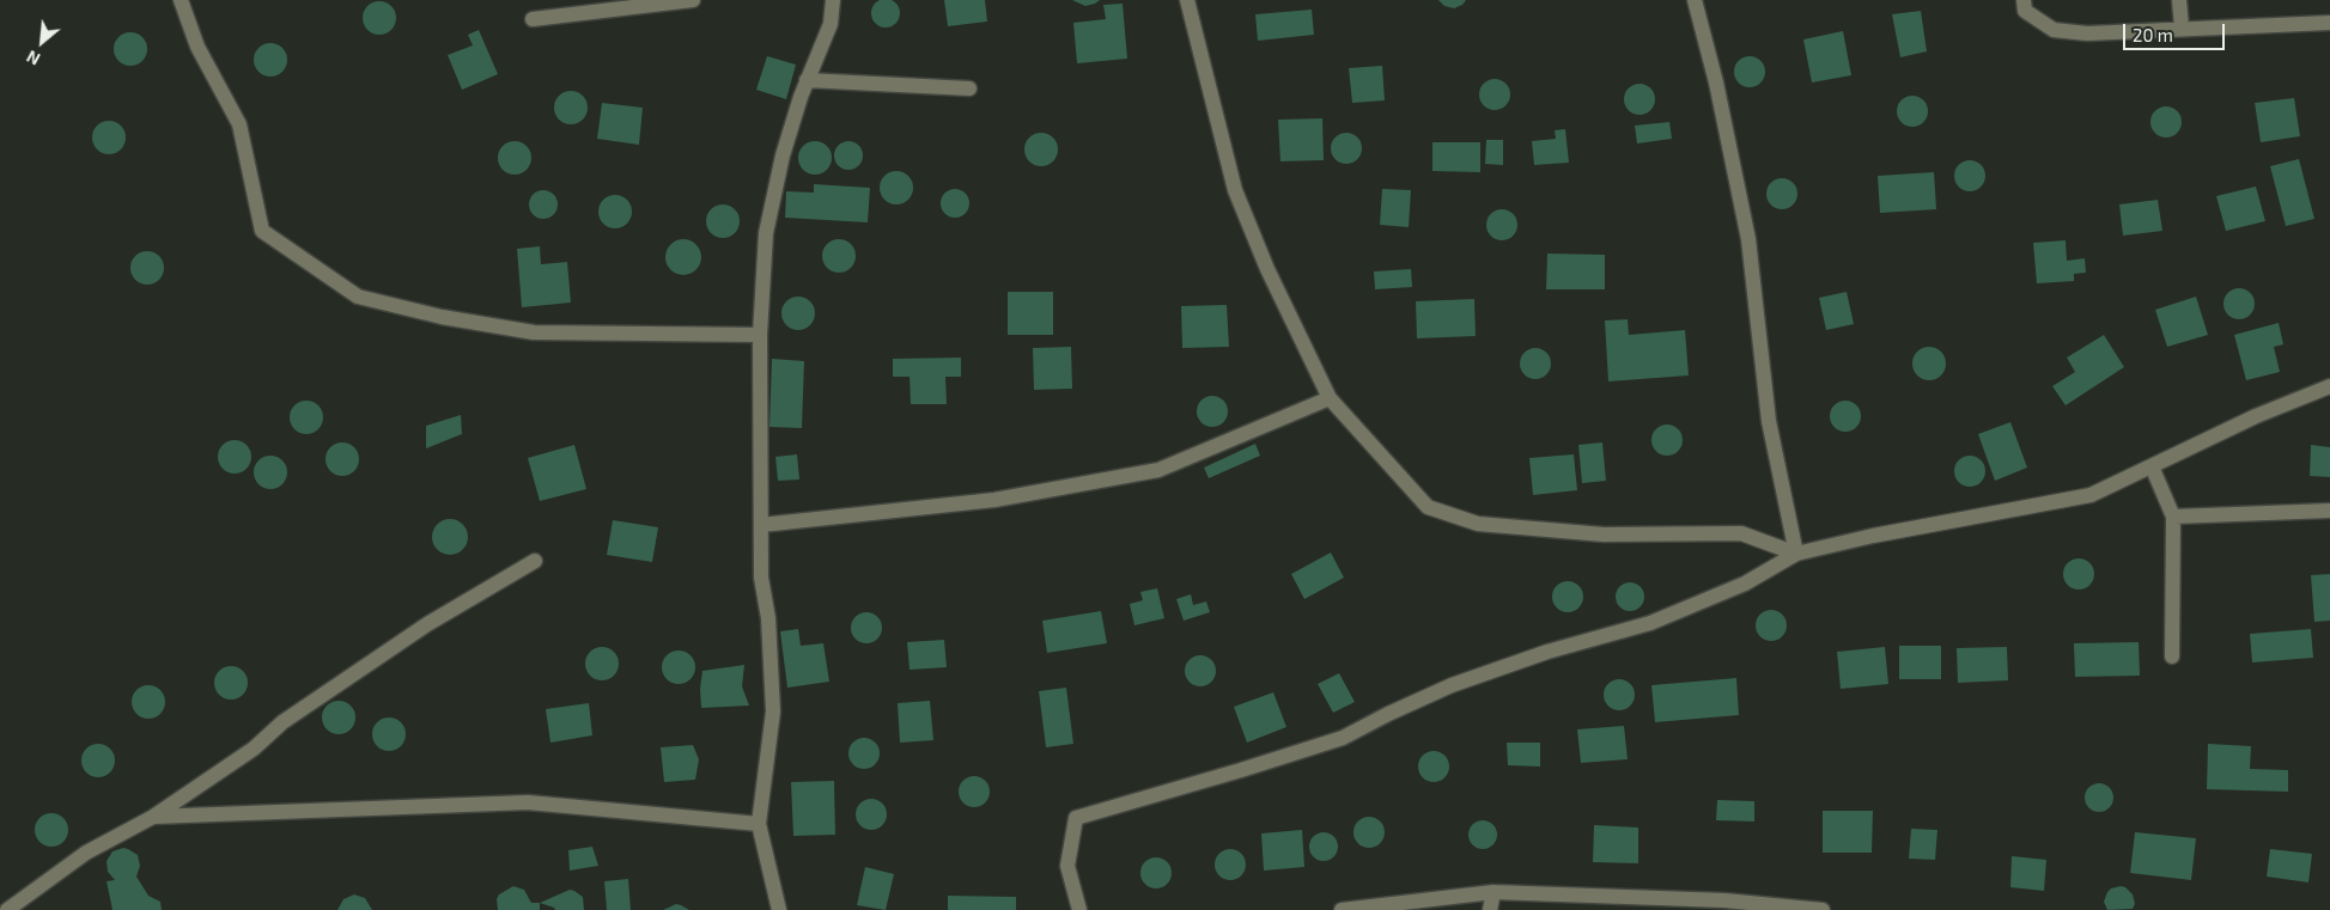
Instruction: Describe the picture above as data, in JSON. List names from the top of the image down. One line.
{"scale_bar":"20 m","north":"bottom left"}
